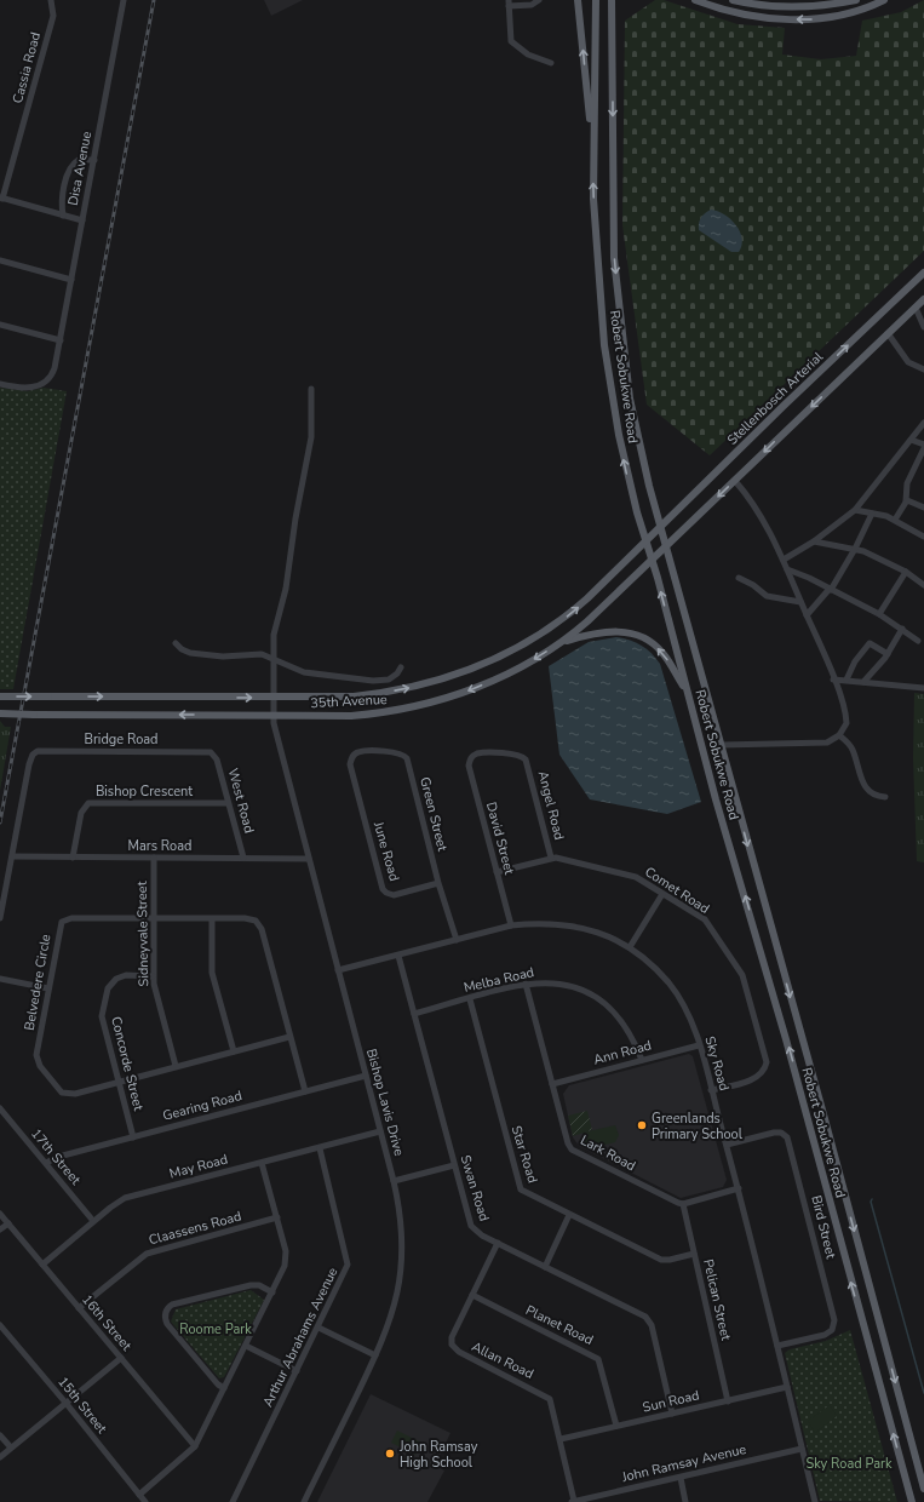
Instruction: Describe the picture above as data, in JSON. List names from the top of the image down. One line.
{"streets":{"main road":["Robert Sobukwe Road","Stellenbosch Arterial","35th Avenue"],"street":["Cassia Road","Disa Avenue","Bridge Road","Bishop Crescent","West Road","Angel Road","Green Street","David Street","Mars Road","June Road","Comet Road","Sidneyvale Street","Melba Road","Belvedere Circle","Ann Road","Concorde Street","Sky Road","Bishop Lavis Drive","Gearing Road","Lark Road","Star Road","17th Street","May Road","Swan Road","Bird Street","Claassens Road","Pelican Street","16th Street","Planet Road","Arthur Abrahams Avenue","Allan Road","Sun Road","15th Street","John Ramsay Avenue"]},"crossings":[["Robert Sobukwe Road","Stellenbosch Arterial"],["Robert Sobukwe Road","35th Avenue"],["Stellenbosch Arterial","35th Avenue"],["35th Avenue","Bishop Lavis Drive"],["Bridge Road","West Road"],["Bridge Road","Mars Road"],["Bishop Crescent","West Road"],["Bishop Crescent","Mars Road"],["West Road","Mars Road"],["Angel Road","David Street"],["Angel Road","Comet Road"],["Green Street","June Road"],["Green Street","Sky Road"],["David Street","Comet Road"],["David Street","Sky Road"],["Mars Road","Sidneyvale Street"],["Mars Road","Bishop Lavis Drive"],["Comet Road","Sky Road"],["Sidneyvale Street","Belvedere Circle"],["Sidneyvale Street","Concorde Street"],["Melba Road","Ann Road"],["Melba Road","Lark Road"],["Melba Road","Star Road"],["Melba Road","Swan Road"],["Belvedere Circle","Concorde Street"],["Belvedere Circle","Gearing Road"],["Ann Road","Sky Road"],["Ann Road","Lark Road"],["Concorde Street","Gearing Road"],["Sky Road","Bishop Lavis Drive"],["Sky Road","Swan Road"],["Sky Road","Bird Street"],["Sky Road","Sun Road"],["Sky Road","John Ramsay Avenue"],["Bishop Lavis Drive","Gearing Road"],["Bishop Lavis Drive","May Road"],["Gearing Road","17th Street"],["Lark Road","Pelican Street"],["Star Road","Pelican Street"],["17th Street","May Road"],["May Road","16th Street"],["May Road","Arthur Abrahams Avenue"],["Swan Road","Allan Road"],["Swan Road","Sun Road"],["Claassens Road","16th Street"],["Pelican Street","Sun Road"],["Planet Road","Allan Road"],["Planet Road","Sun Road"],["Allan Road","Sun Road"],["Allan Road","John Ramsay Avenue"]],"parks":["Roome Park","Sky Road Park"],"places":["Greenlands Primary School","John Ramsay High School"]}
